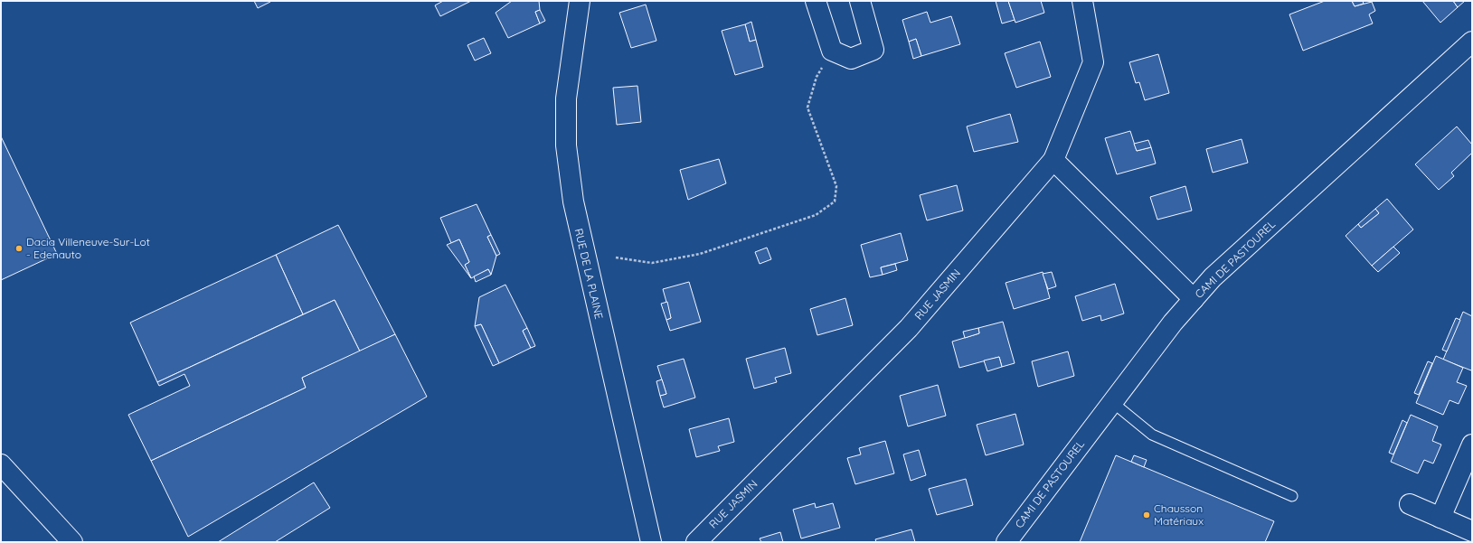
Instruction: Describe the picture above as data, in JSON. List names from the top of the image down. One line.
{"streets":{"street":["CAMI DE PASTOUREL","RUE DE LA PLAINE","RUE JASMIN"]},"places":["Dacia Villeneuve-Sur-Lot - Edenauto","Chausson Matériaux"]}
